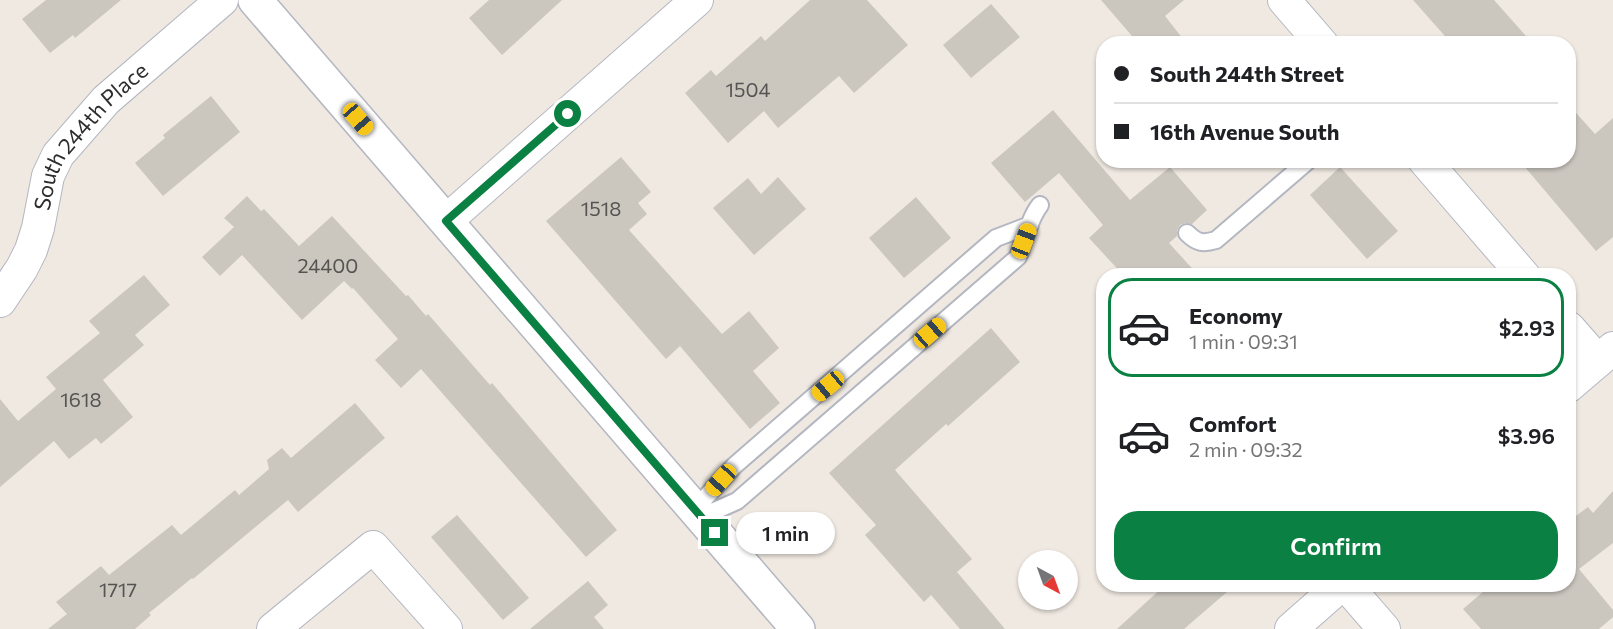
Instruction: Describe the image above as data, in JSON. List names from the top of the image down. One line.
{"streets":{"street":["South 244th Place"]},"house_numbers":["1504","1518","24400","1618","1717"],"north":"bottom right","page":{"banner":["South 244th Street","16th Avenue South"],"list":[{"name":"Economy","note":"1 min · 09:31","value":"$2.93"},{"name":"Comfort","note":"2 min · 09:32","value":"$3.96"}],"buttons":"Confirm","bubble":"1 min"}}
